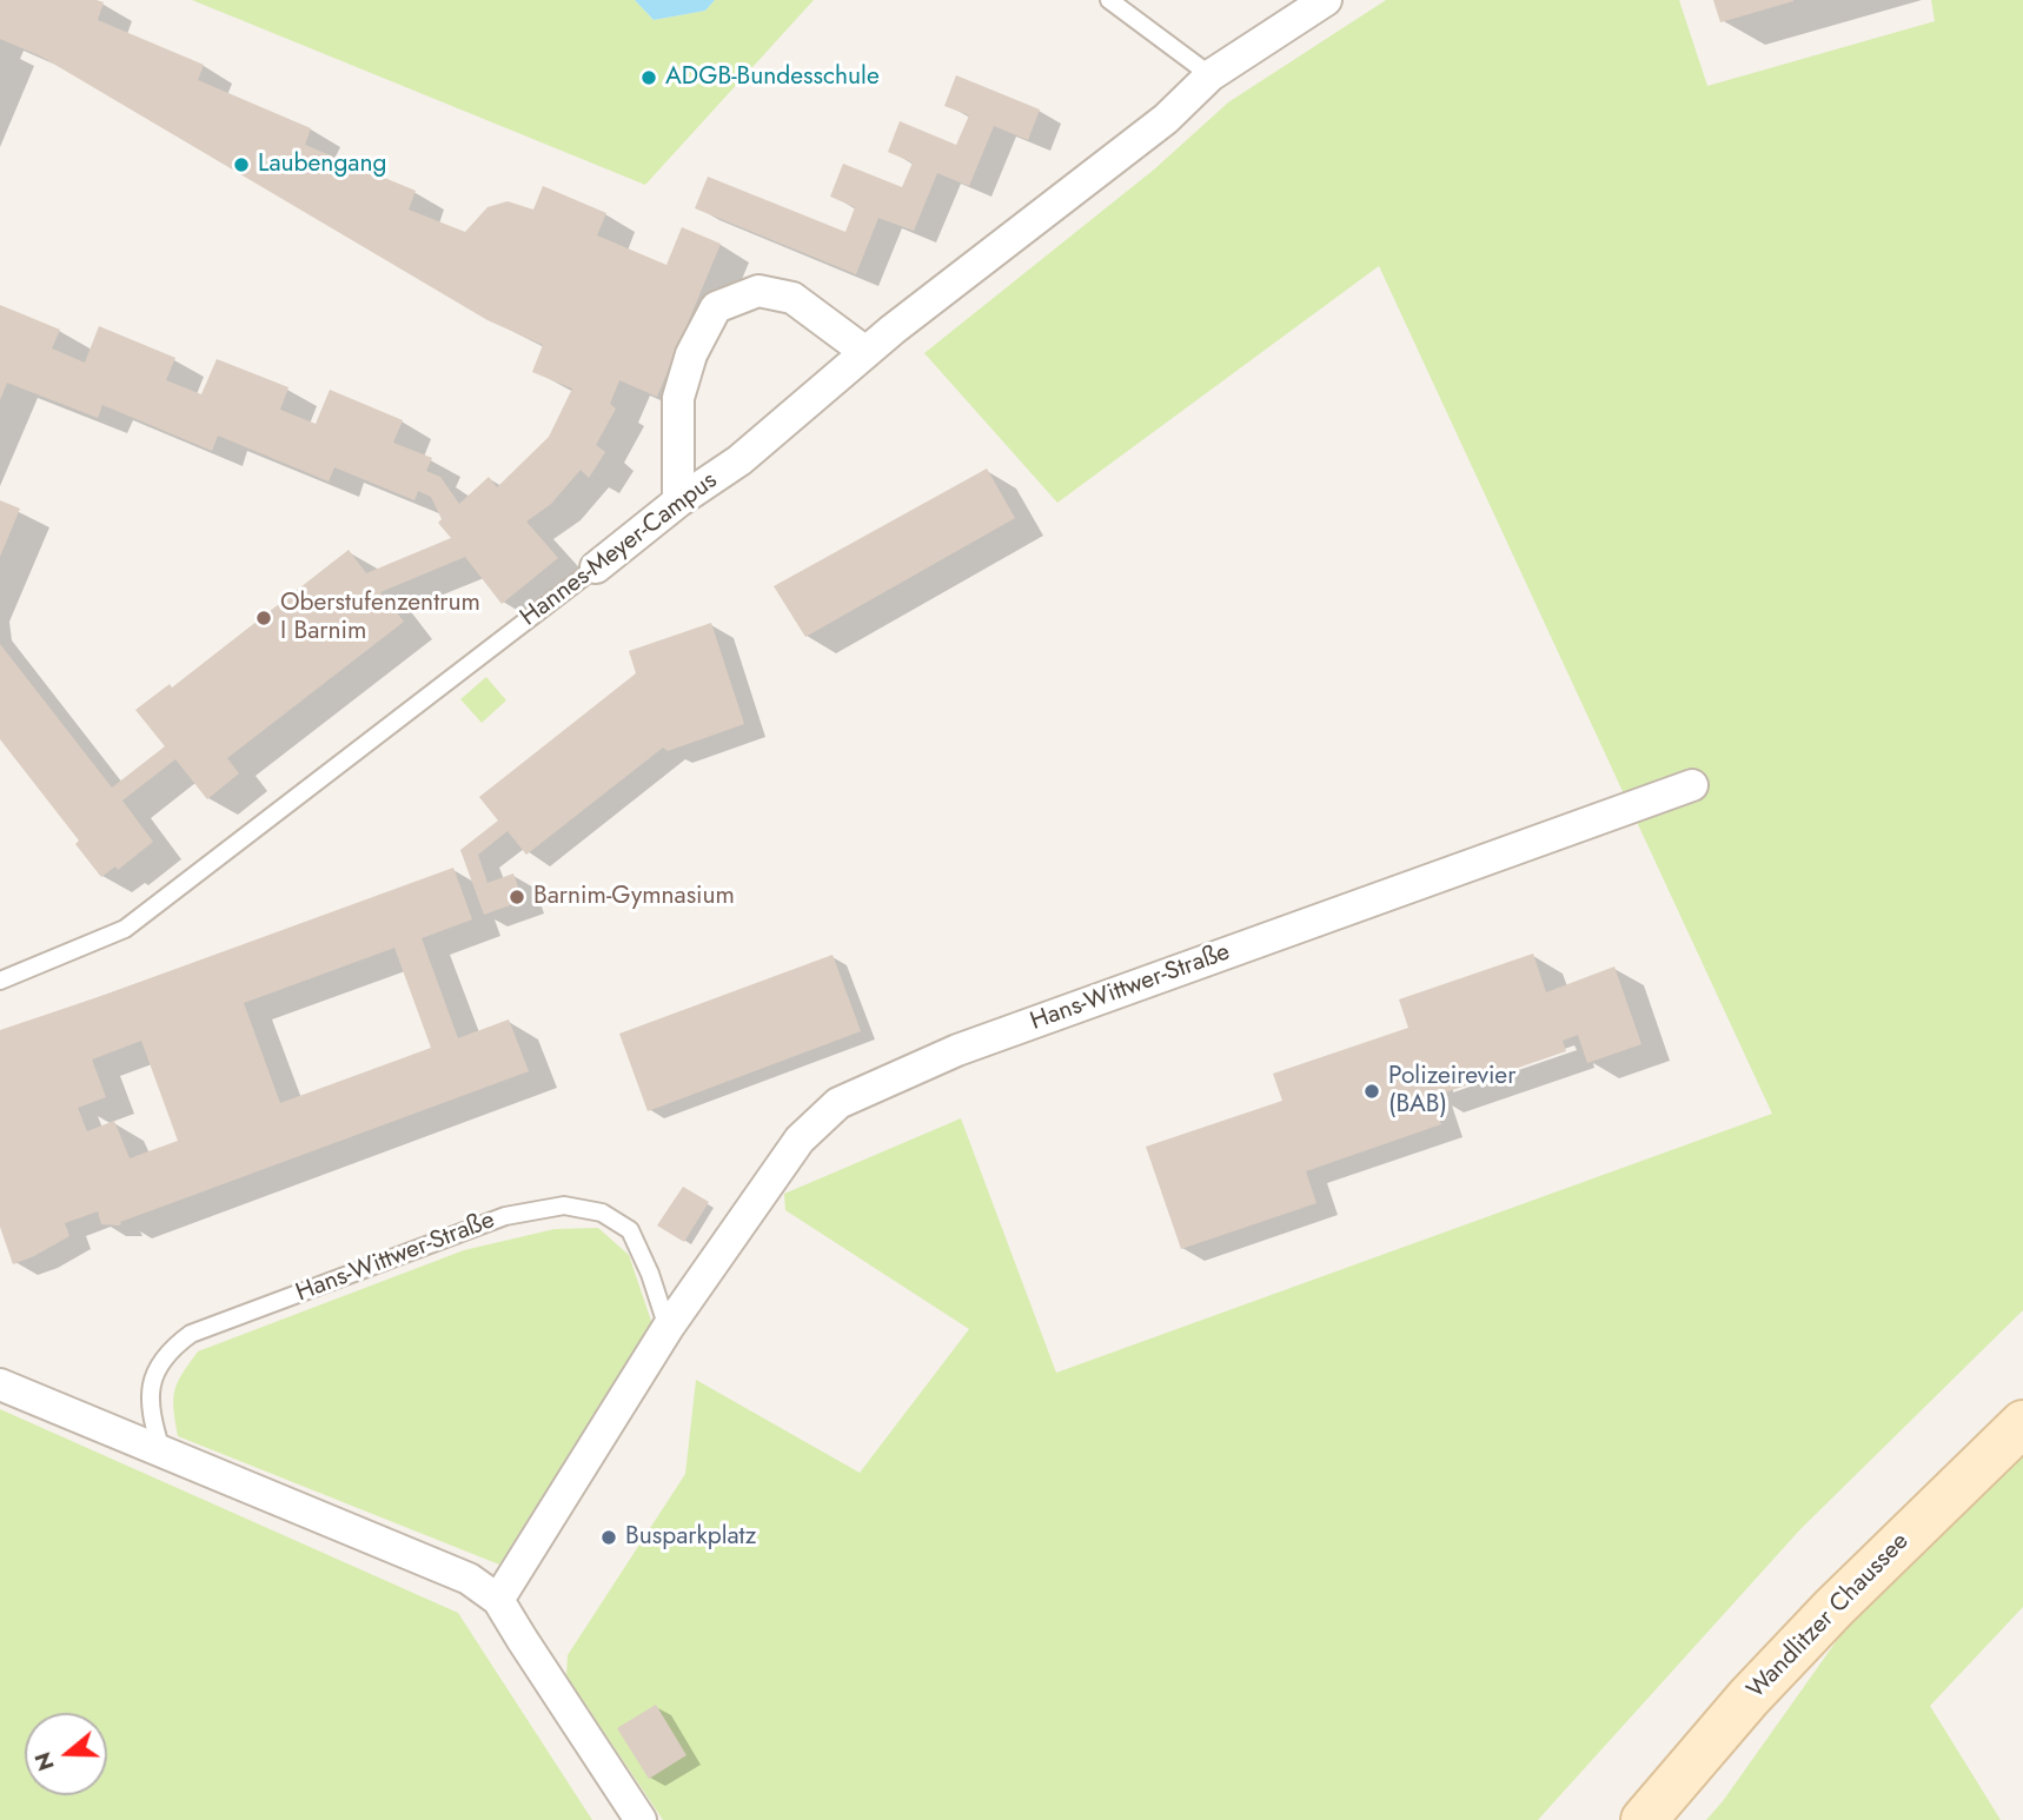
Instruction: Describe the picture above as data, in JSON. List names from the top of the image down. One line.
{"streets":{"main road":["Wandlitzer Chaussee"],"street":["Hannes-Meyer-Campus","Hans-Wittwer-Straße"]},"places":["ADGB-Bundesschule","Laubengang","Oberstufenzentrum I Barnim","Barnim-Gymnasium","Polizeirevier (BAB)","Busparkplatz"],"north":"left"}
